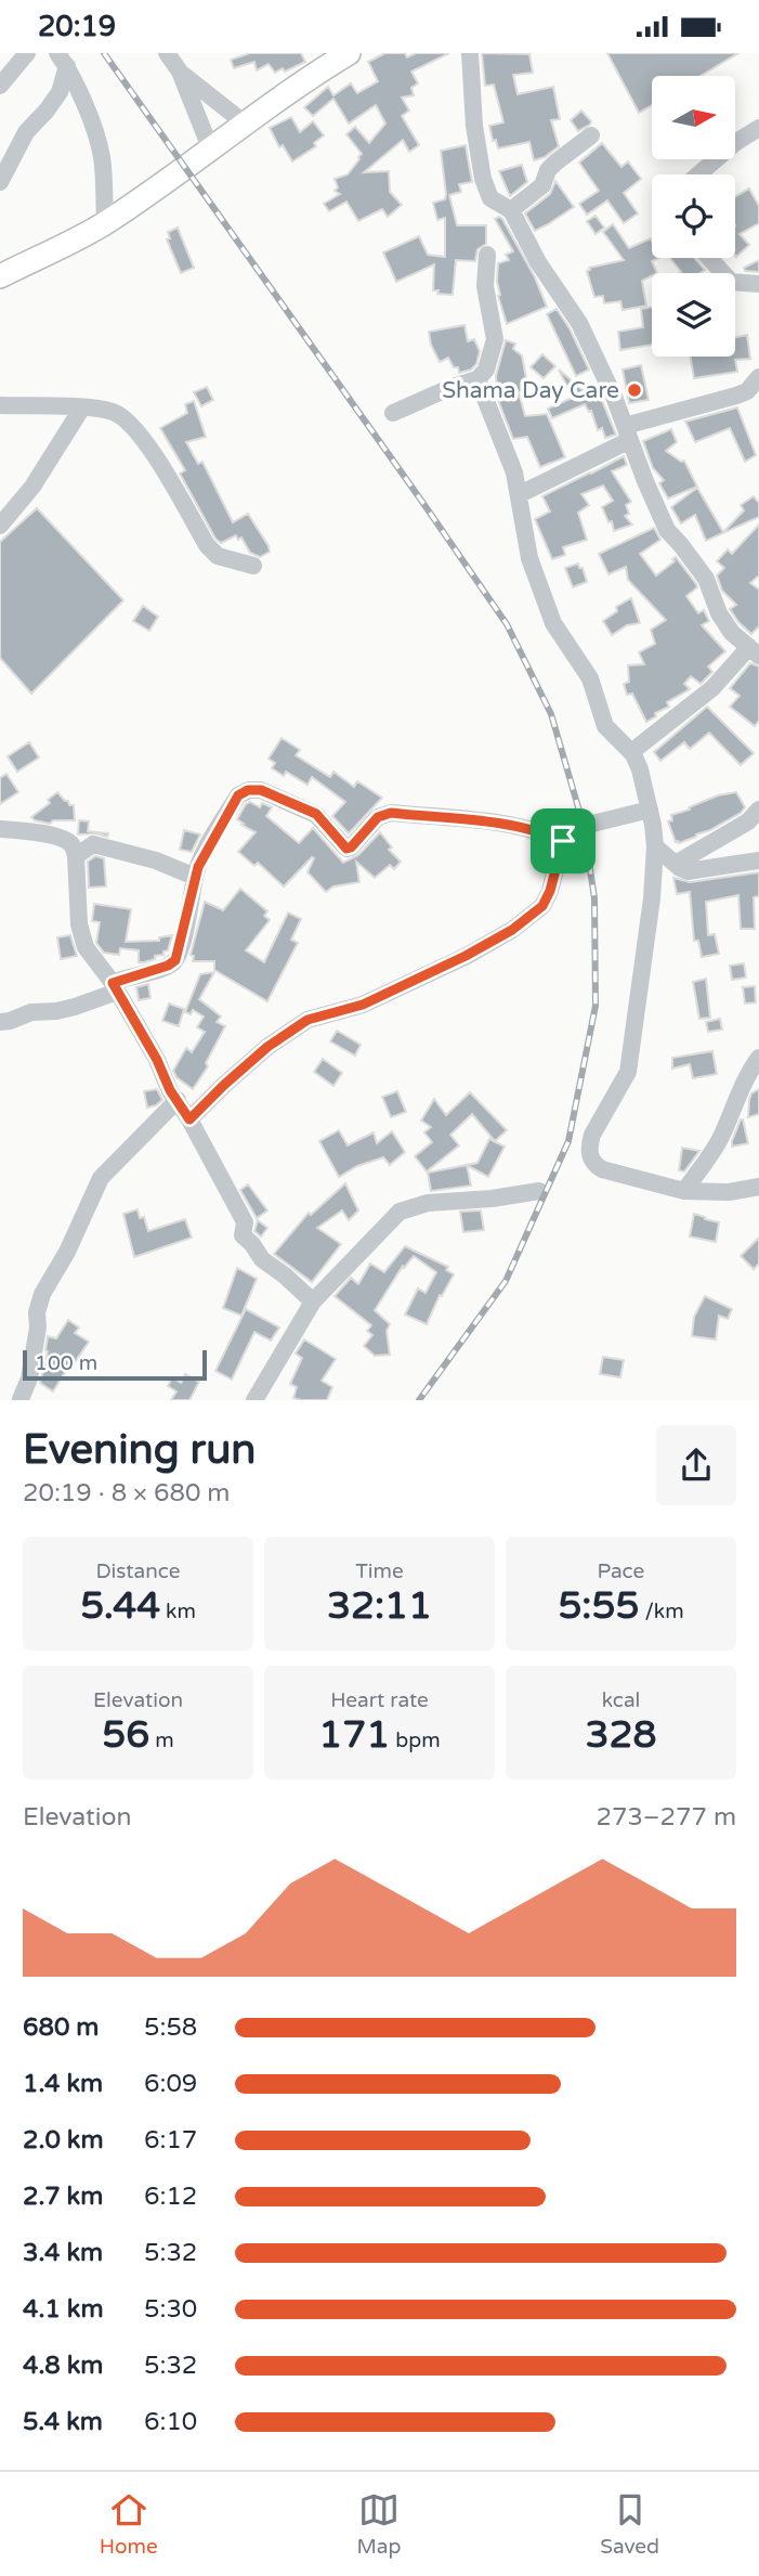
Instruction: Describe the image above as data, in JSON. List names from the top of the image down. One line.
{"places":["Shama Day Care"],"scale_bar":"100 m","north":"right","page":{"status":"20:19","scale":"100 m","heading":["Evening run","20:19 · 8 × 680 m"],"stats":[["Distance","5.44 km"],["Time","32:11"],["Pace","5:55 /km"],["Elevation","56 m"],["Heart rate","171 bpm"],["kcal","328"]],"chart":["Elevation","273–277 m"],"list":[{"name":"680 m","note":"5:58"},{"name":"1.4 km","note":"6:09"},{"name":"2.0 km","note":"6:17"},{"name":"2.7 km","note":"6:12"},{"name":"3.4 km","note":"5:32"},{"name":"4.1 km","note":"5:30"},{"name":"4.8 km","note":"5:32"},{"name":"5.4 km","note":"6:10"}],"tabs":["Home","Map","Saved"]}}
